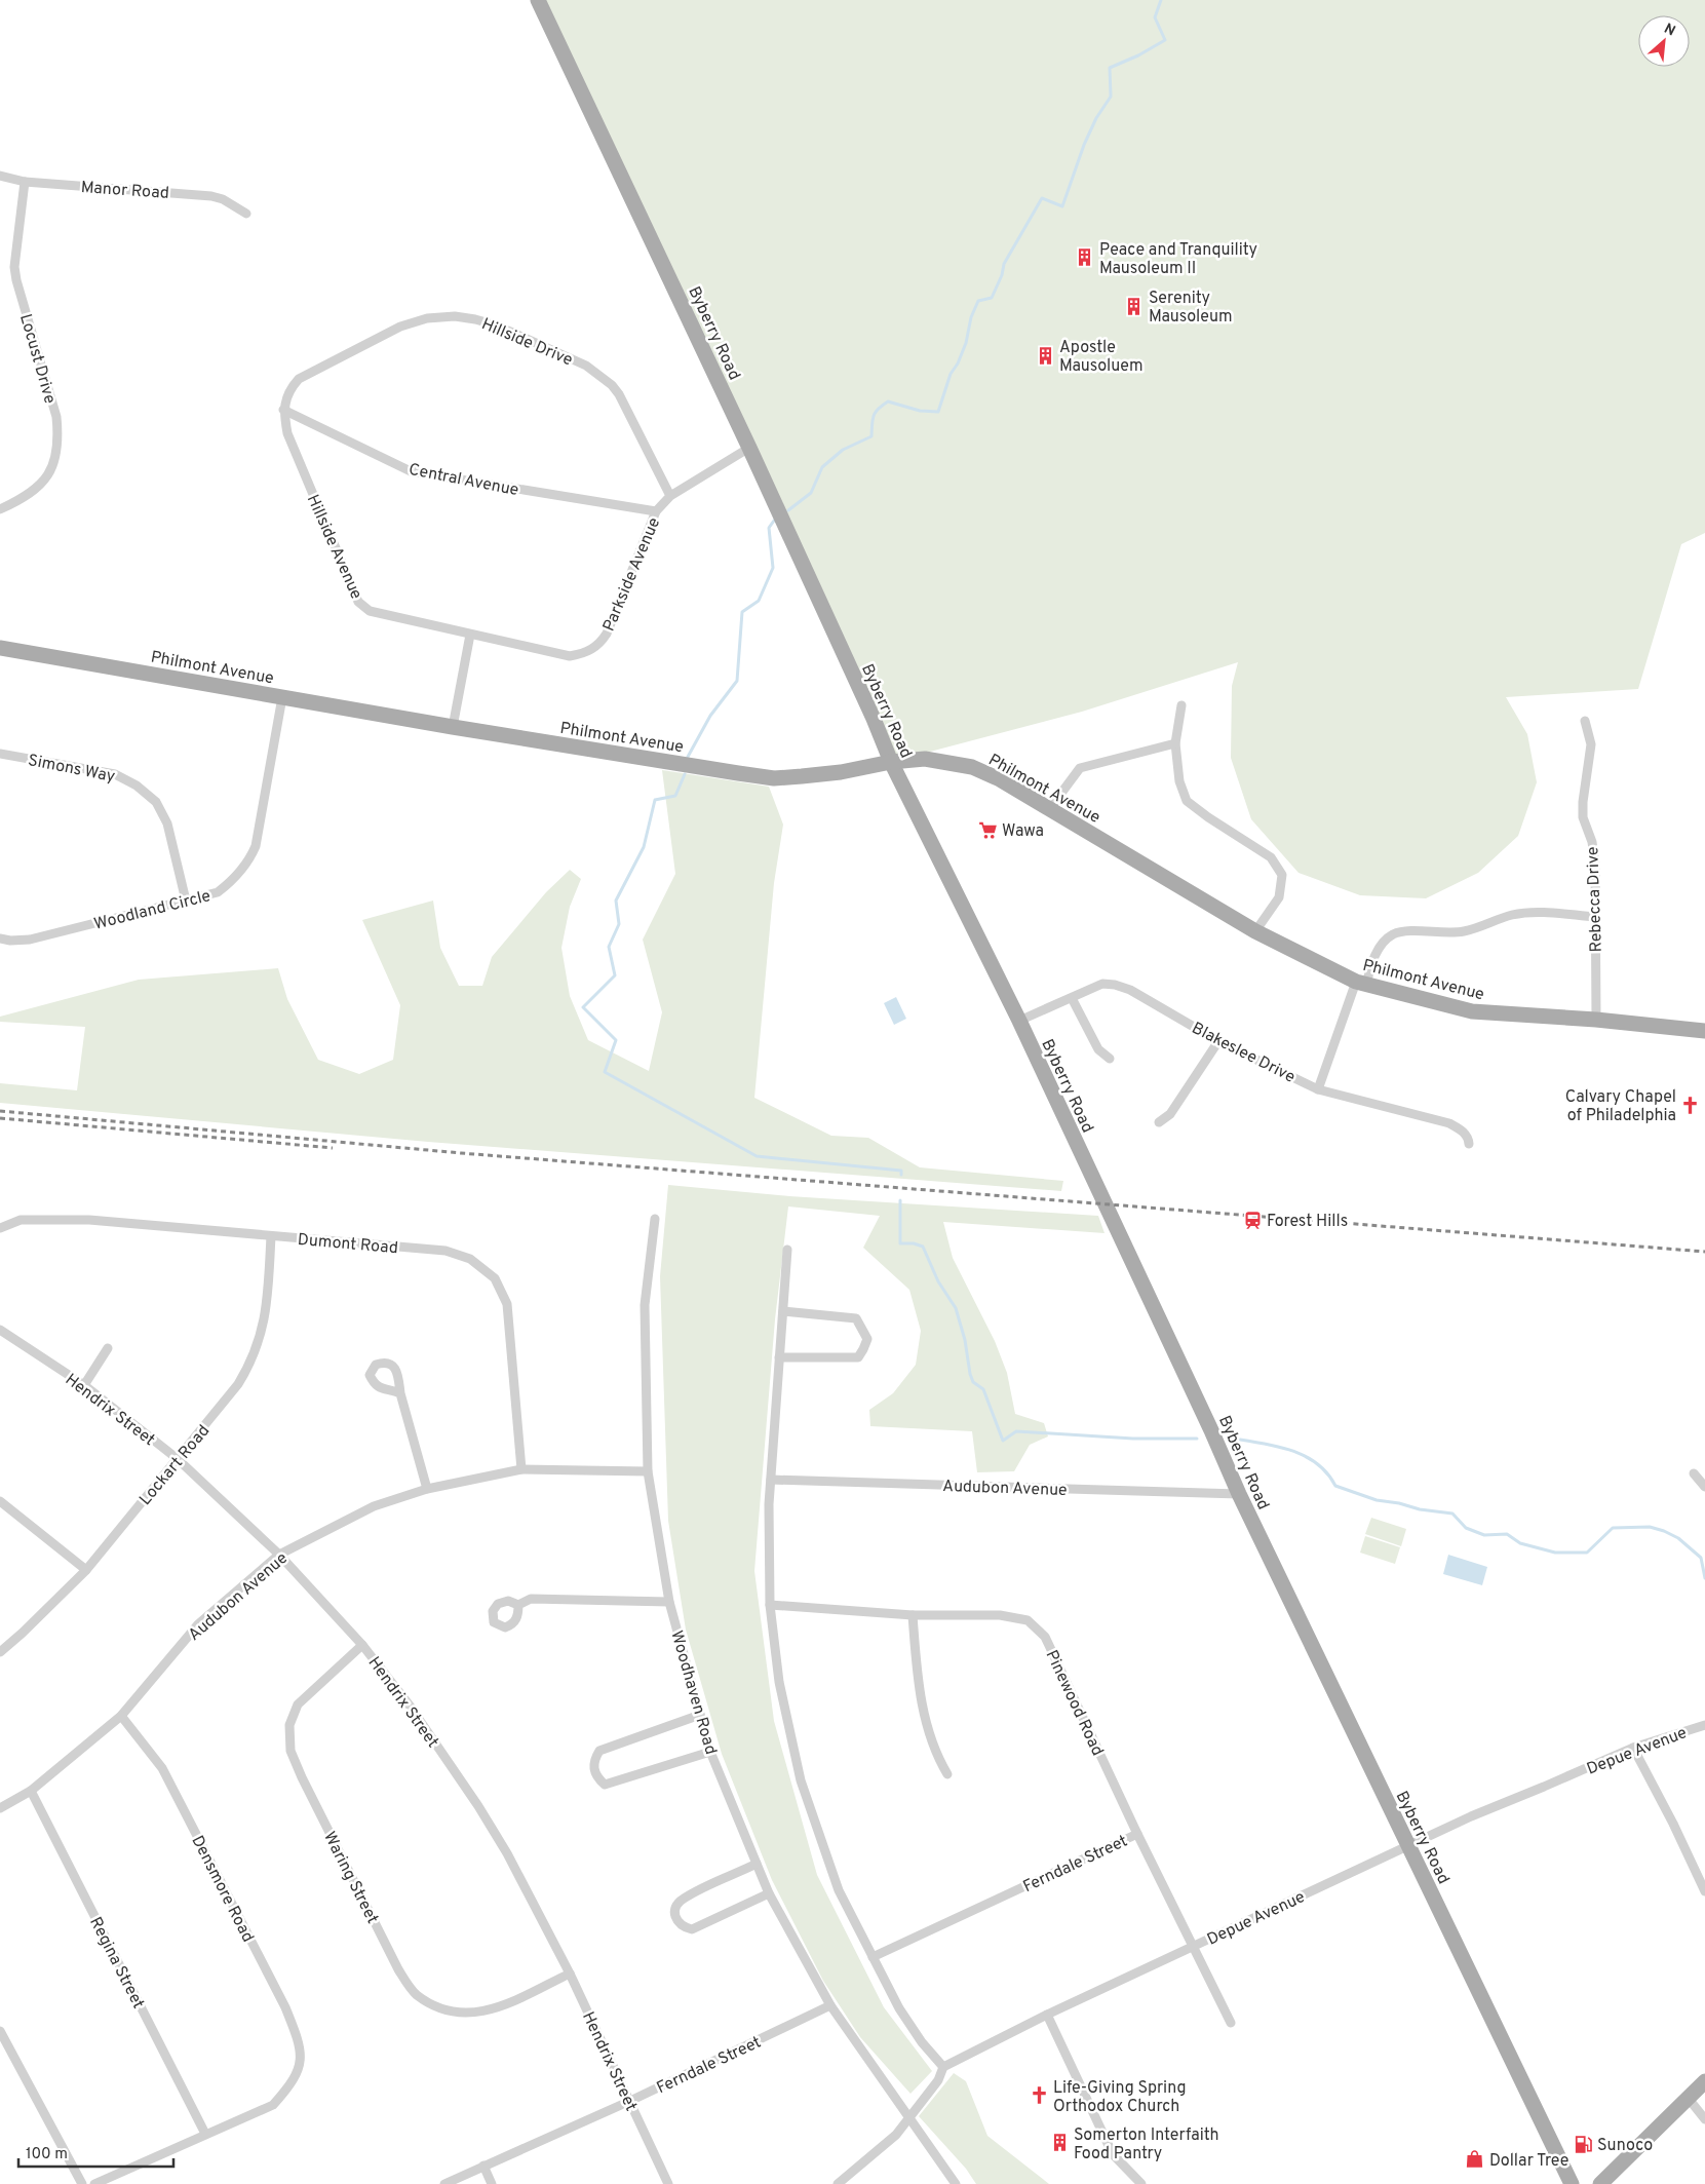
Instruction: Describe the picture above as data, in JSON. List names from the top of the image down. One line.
{"streets":{"main road":["Byberry Road","Philmont Avenue"],"street":["Manor Road","Hillside Drive","Locust Drive","Central Avenue","Hillside Avenue","Parkside Avenue","Simons Way","Rebecca Drive","Woodland Circle","Blakeslee Drive","Dumont Road","Hendrix Street","Lockart Road","Audubon Avenue","Woodhaven Road","Pinewood Road","Depue Avenue","Ferndale Street","Waring Street","Densmore Road","Regina Street"]},"crossings":[["Manor Road","Locust Drive"],["Byberry Road","Parkside Avenue"],["Byberry Road","Philmont Avenue"],["Byberry Road","Blakeslee Drive"],["Byberry Road","Audubon Avenue"],["Byberry Road","Depue Avenue"],["Hillside Drive","Central Avenue"],["Hillside Drive","Hillside Avenue"],["Hillside Drive","Parkside Avenue"],["Central Avenue","Hillside Avenue"],["Central Avenue","Parkside Avenue"],["Hillside Avenue","Parkside Avenue"],["Philmont Avenue","Rebecca Drive"],["Philmont Avenue","Woodland Circle"],["Simons Way","Woodland Circle"],["Dumont Road","Lockart Road"],["Dumont Road","Audubon Avenue"],["Hendrix Street","Lockart Road"],["Hendrix Street","Audubon Avenue"],["Hendrix Street","Ferndale Street"],["Hendrix Street","Waring Street"],["Audubon Avenue","Woodhaven Road"],["Audubon Avenue","Densmore Road"],["Audubon Avenue","Regina Street"],["Woodhaven Road","Ferndale Street"],["Pinewood Road","Depue Avenue"],["Pinewood Road","Ferndale Street"],["Densmore Road","Regina Street"]],"places":{"building":["Peace and Tranquility Mausoleum II","Serenity Mausoleum","Apostle Mausoluem","Somerton Interfaith Food Pantry"],"supermarket":["Wawa"],"church":["Calvary Chapel of Philadelphia","Life-Giving Spring Orthodox Church"],"station":["Forest Hills"],"fuel station":["Sunoco"],"shop":["Dollar Tree"]},"scale_bar":"100 m","north":"top right"}
